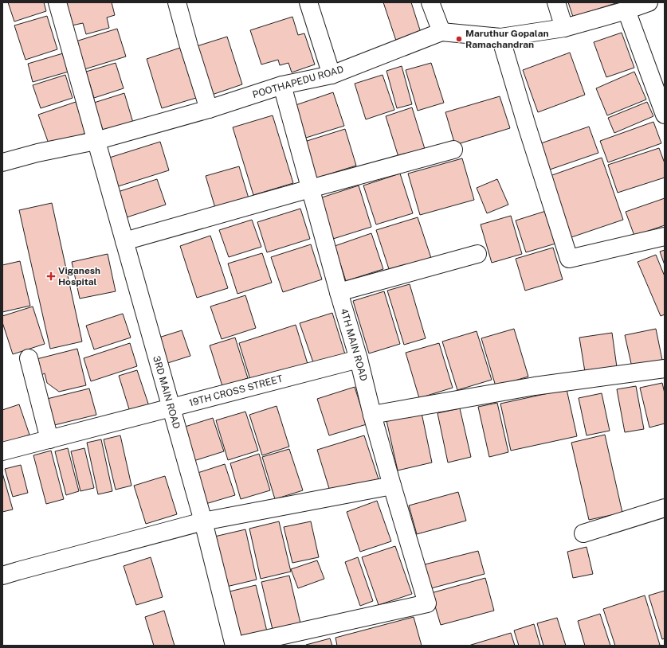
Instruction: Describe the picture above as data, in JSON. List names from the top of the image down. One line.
{"streets":{"street":["POOTHAPEDU ROAD","4TH MAIN ROAD","19TH CROSS STREET","3RD MAIN ROAD"]},"crossings":[["POOTHAPEDU ROAD","4TH MAIN ROAD"],["POOTHAPEDU ROAD","3RD MAIN ROAD"],["4TH MAIN ROAD","19TH CROSS STREET"],["4TH MAIN ROAD","3RD MAIN ROAD"],["19TH CROSS STREET","3RD MAIN ROAD"]],"places":{"other":["Maruthur Gopalan Ramachandran"],"health":["Viganesh Hospital"]}}
